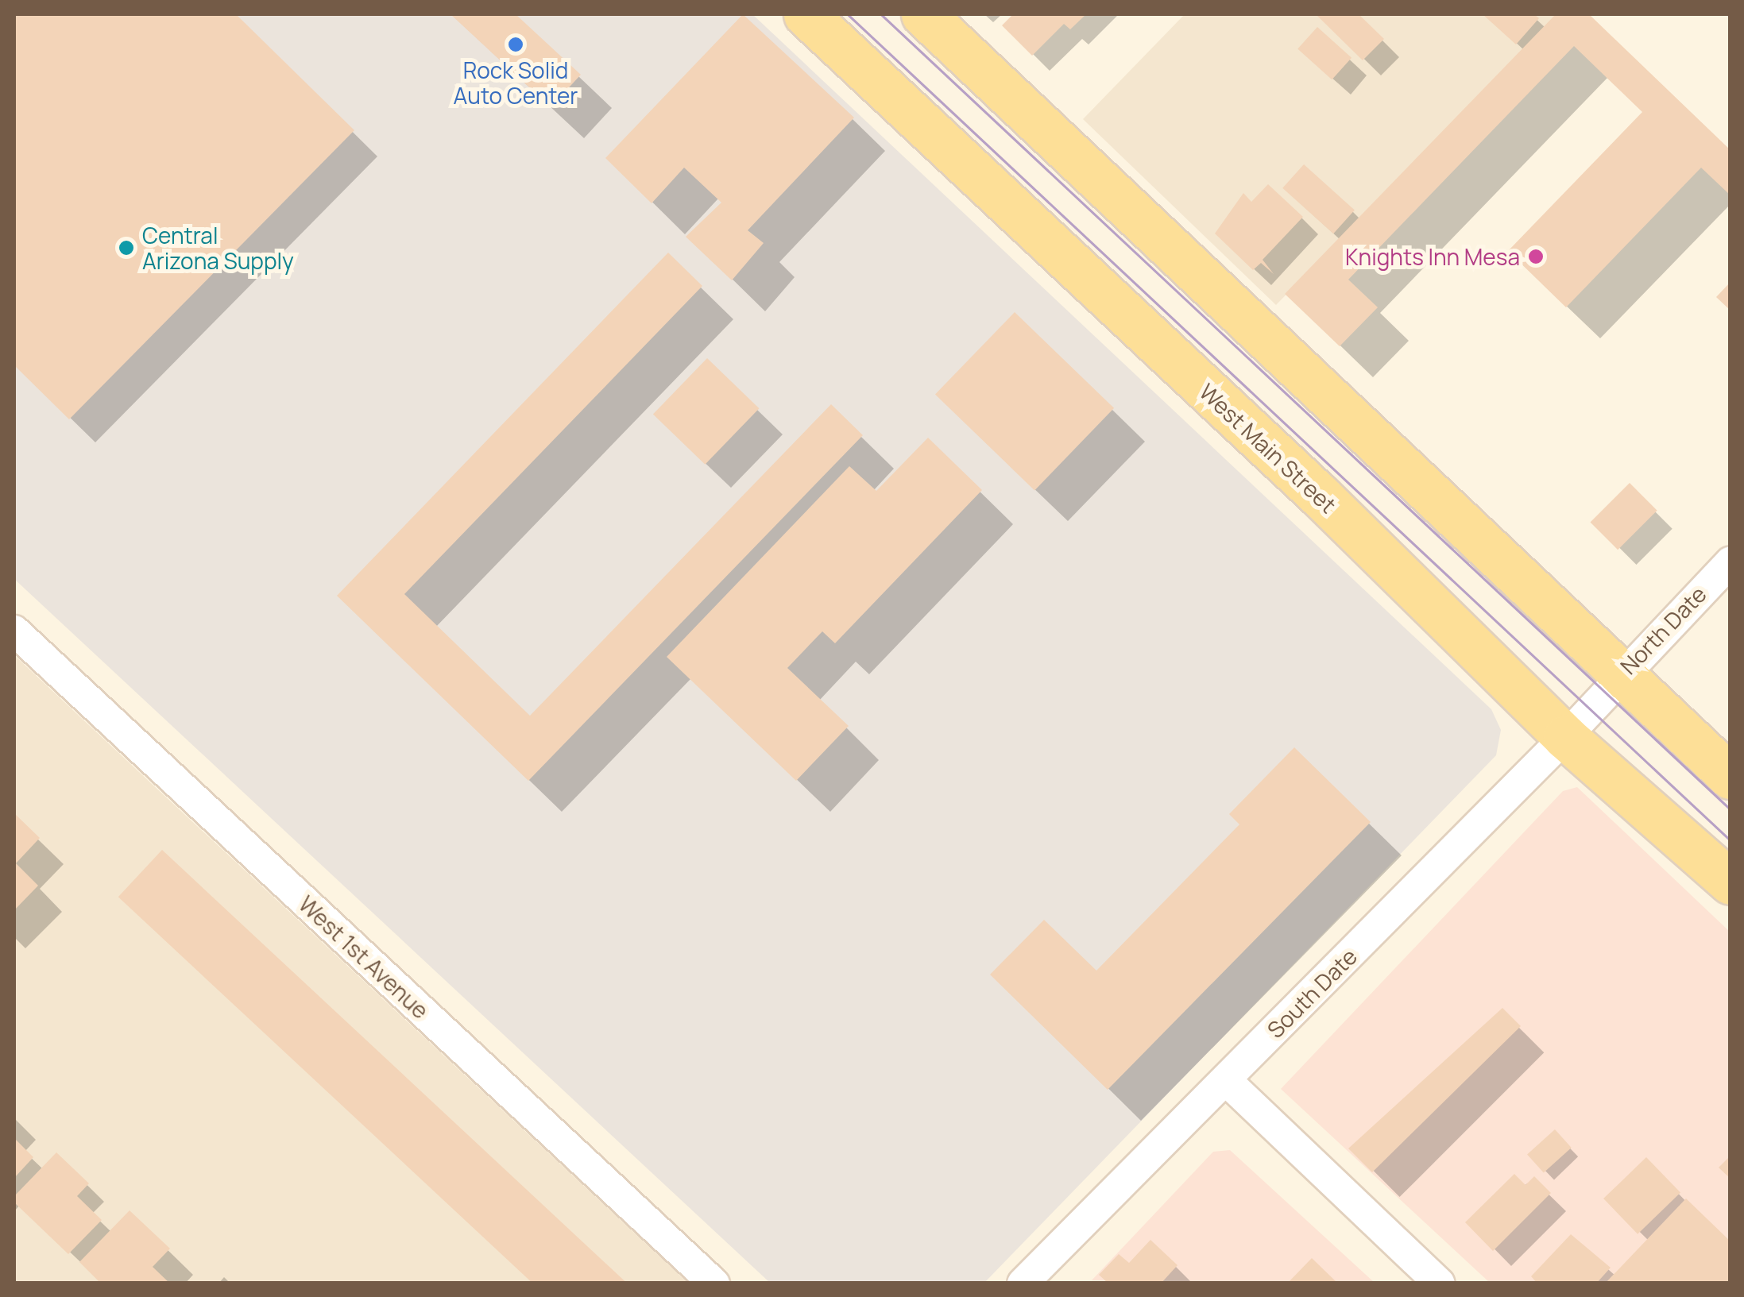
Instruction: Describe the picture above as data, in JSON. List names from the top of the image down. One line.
{"streets":{"main road":["West Main Street"],"street":["North Date","West 1st Avenue","South Date"]},"crossings":[["West Main Street","South Date"],["North Date","South Date"]],"places":["Rock Solid Auto Center","Central Arizona Supply","Knights Inn Mesa"]}
